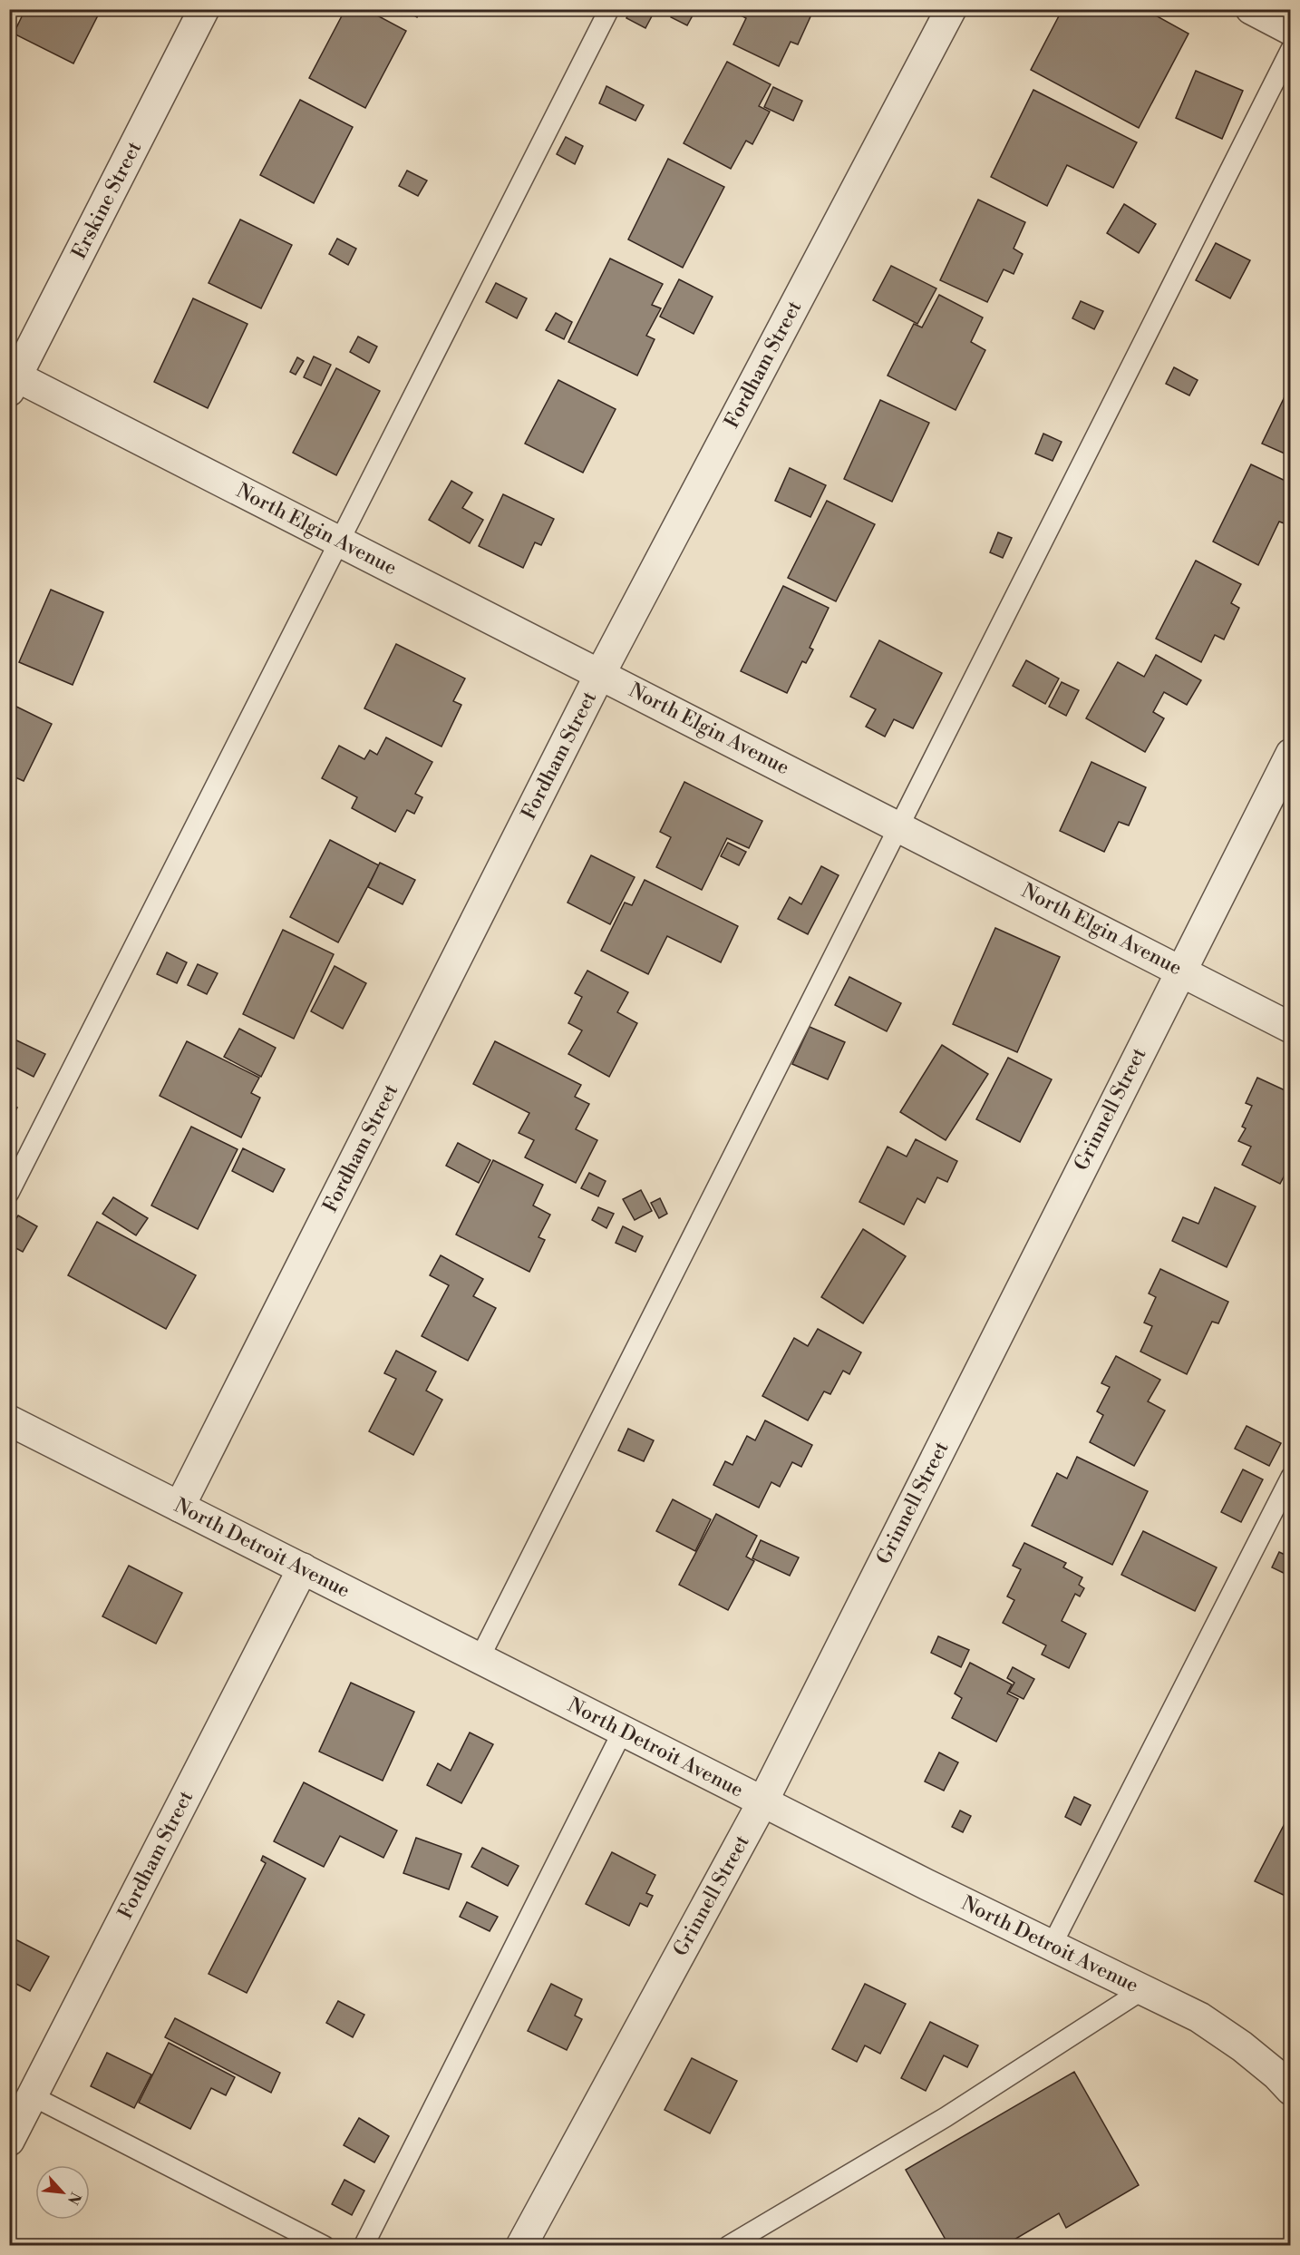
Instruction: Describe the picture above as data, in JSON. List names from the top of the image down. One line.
{"streets":{"street":["Erskine Street","Fordham Street","North Elgin Avenue","Grinnell Street","North Detroit Avenue"]},"crossings":[["Erskine Street","North Elgin Avenue"],["Fordham Street","North Elgin Avenue"],["Fordham Street","North Detroit Avenue"],["North Elgin Avenue","Grinnell Street"],["Grinnell Street","North Detroit Avenue"]],"north":"bottom right"}
